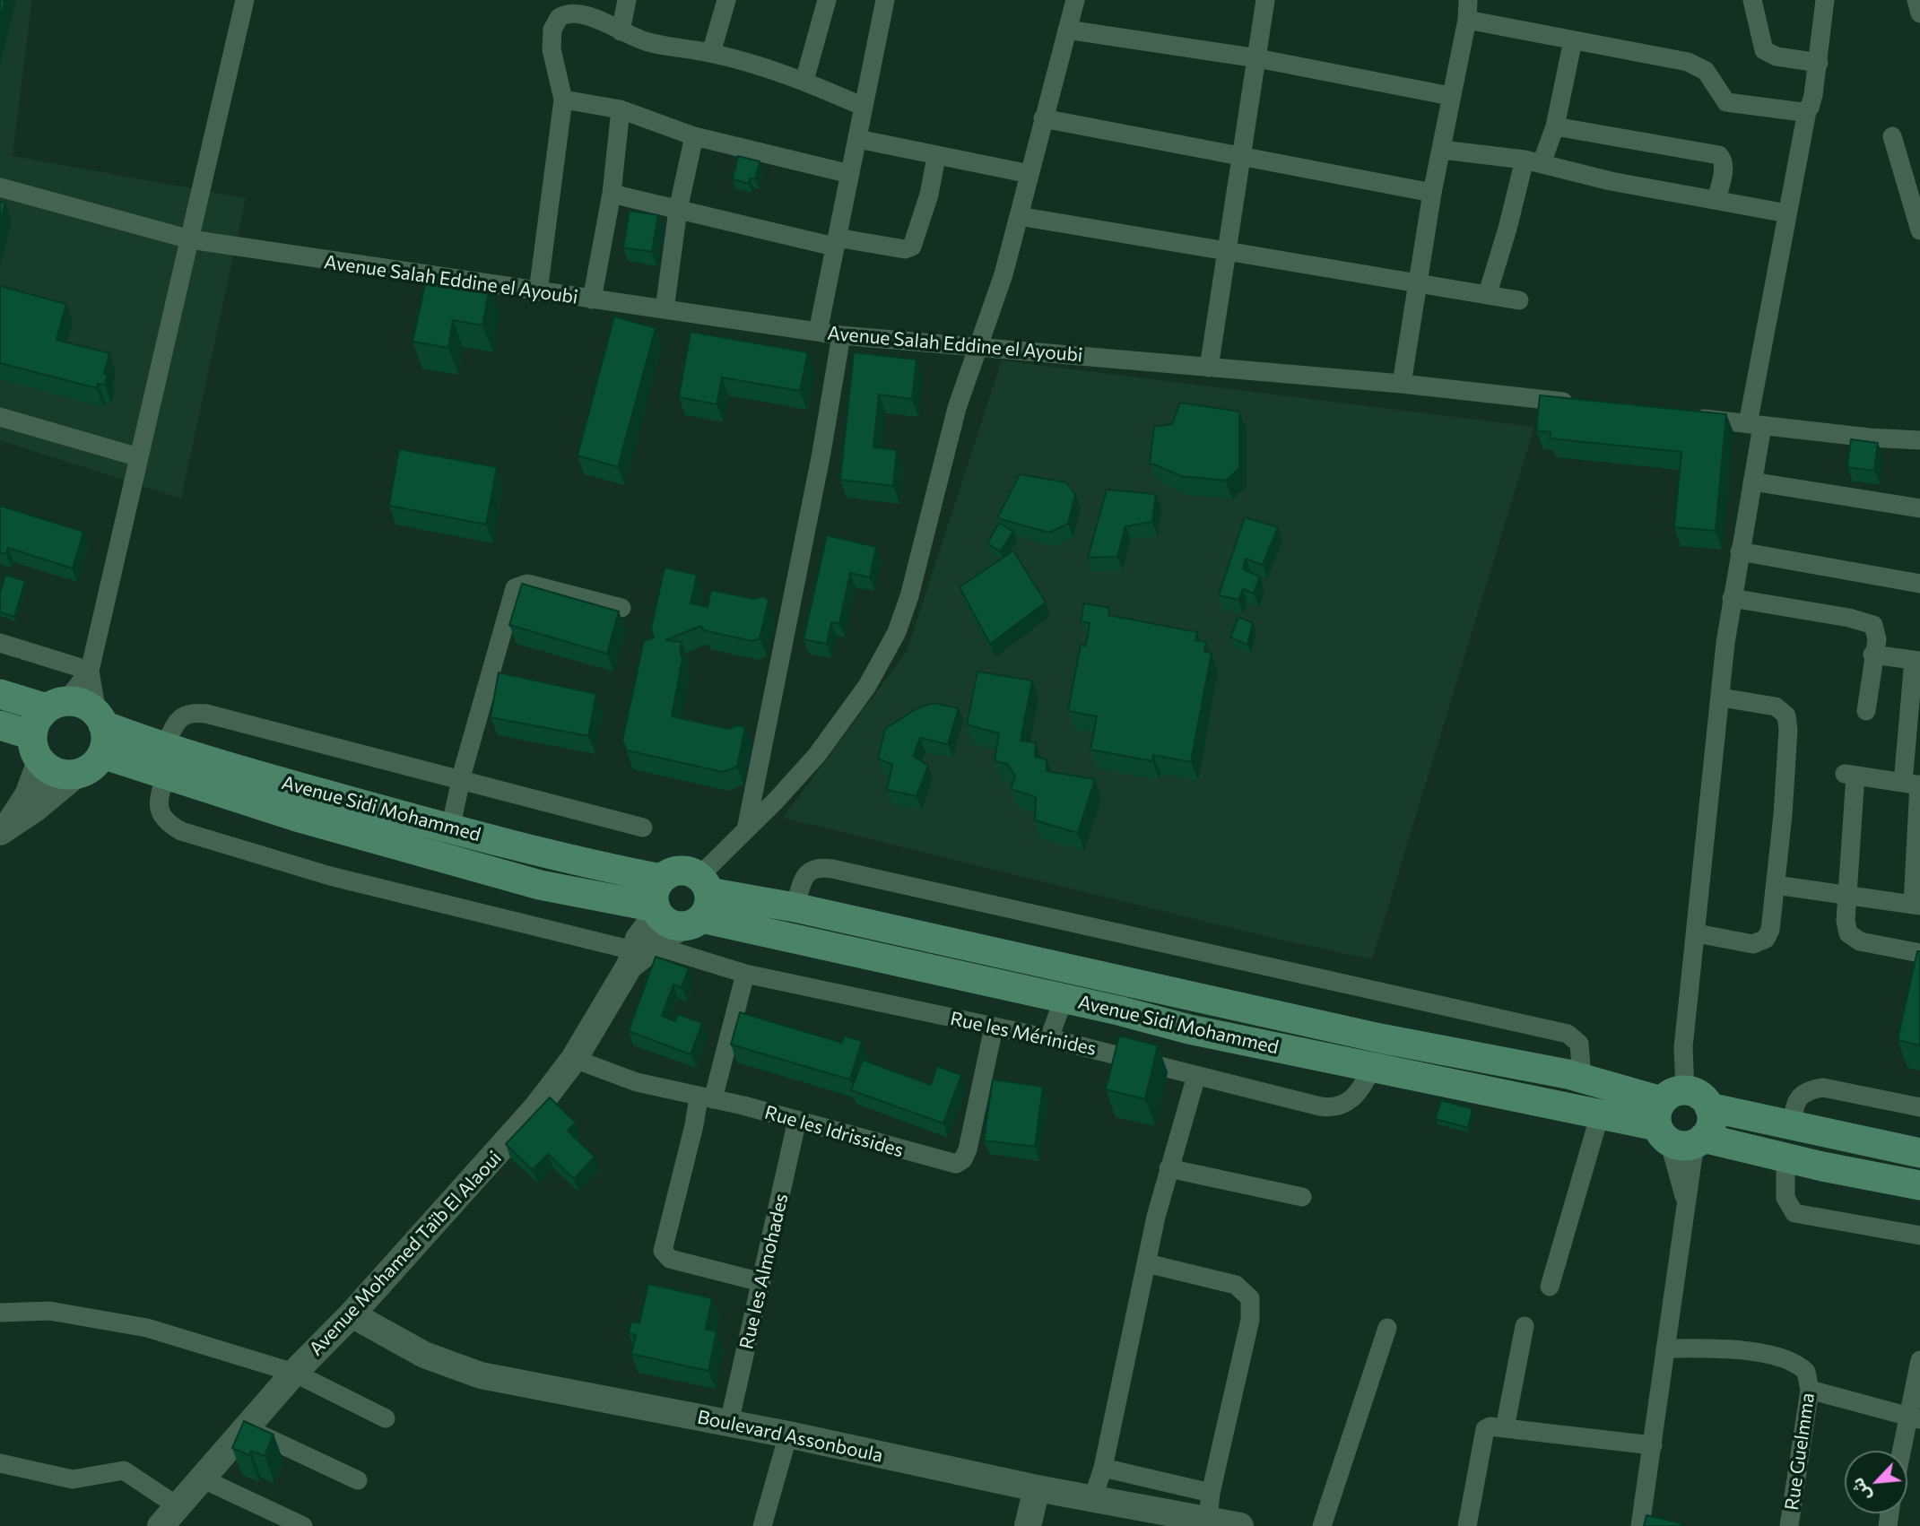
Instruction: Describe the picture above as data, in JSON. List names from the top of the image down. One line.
{"streets":{"main road":["Avenue Sidi Mohammed"],"street":["Avenue Salah Eddine el Ayoubi","Rue les Mérinides","Rue les Idrissides","Avenue Mohamed Taïb El Alaoui","Rue les Almohades","Boulevard Assonboula","Rue Guelmma"]},"crossings":[["Avenue Sidi Mohammed","Rue les Mérinides"],["Avenue Sidi Mohammed","Avenue Mohamed Taïb El Alaoui"],["Rue les Mérinides","Rue les Idrissides"],["Rue les Mérinides","Avenue Mohamed Taïb El Alaoui"],["Rue les Idrissides","Avenue Mohamed Taïb El Alaoui"],["Rue les Idrissides","Rue les Almohades"],["Avenue Mohamed Taïb El Alaoui","Boulevard Assonboula"],["Rue les Almohades","Boulevard Assonboula"]],"north":"bottom left"}
